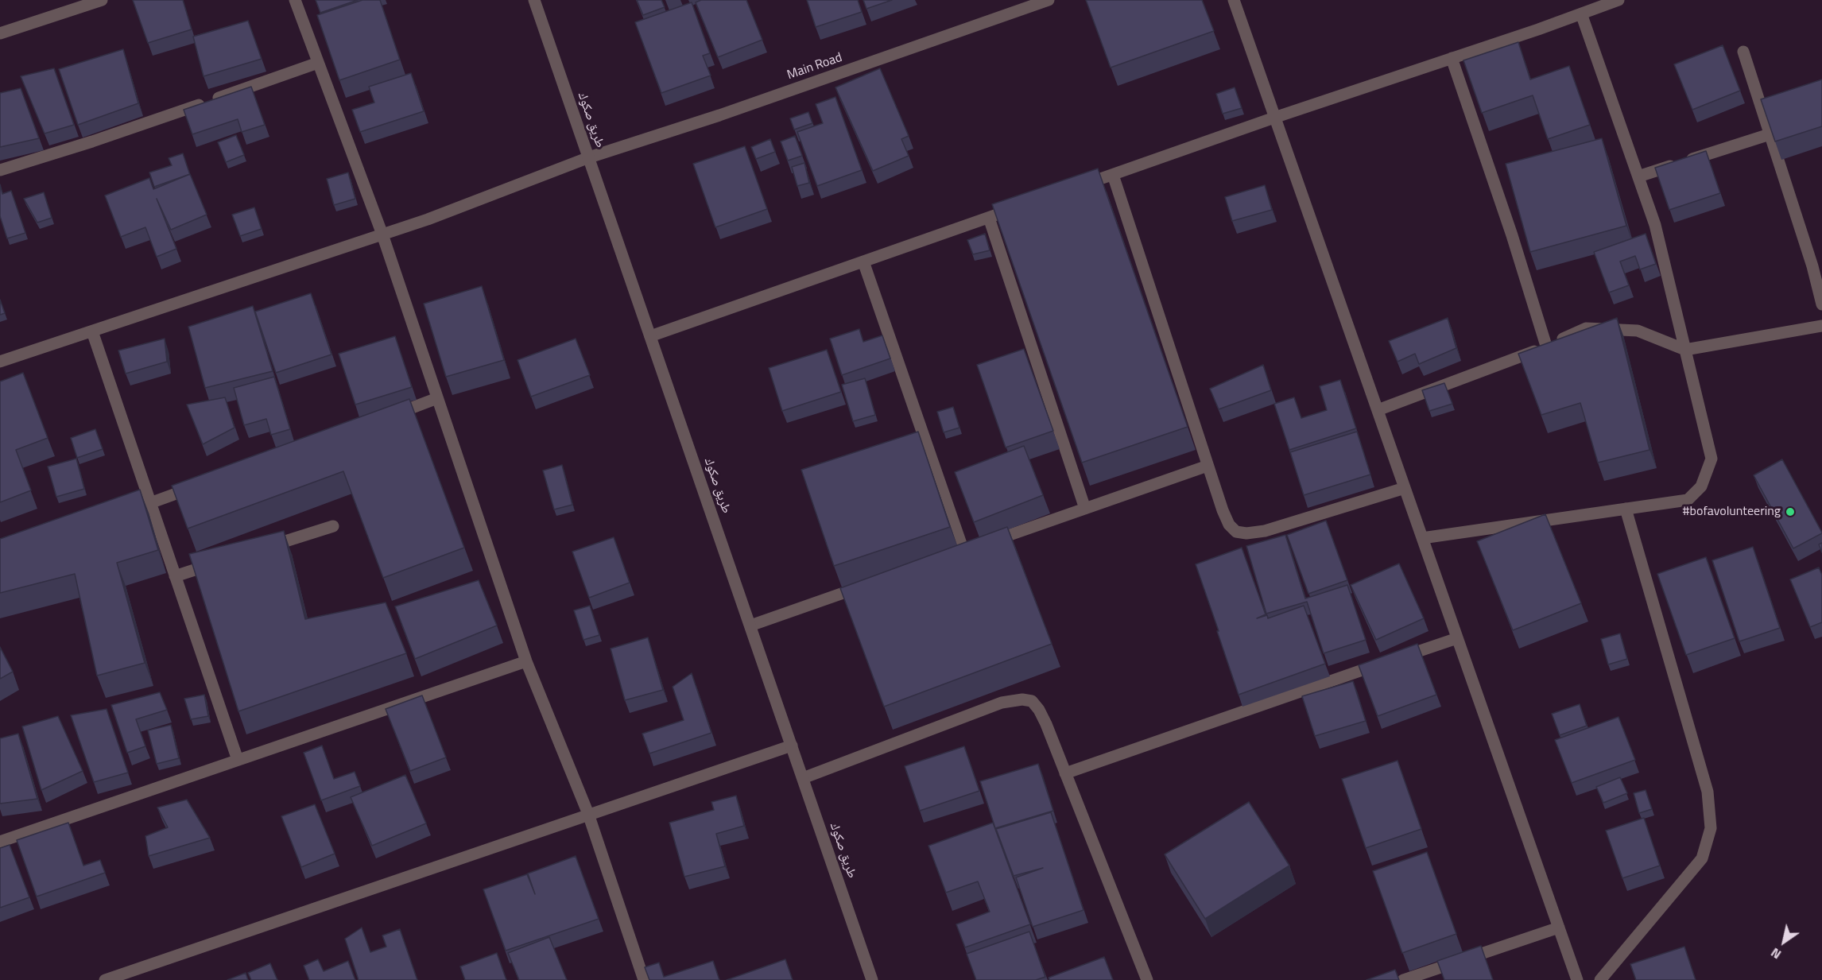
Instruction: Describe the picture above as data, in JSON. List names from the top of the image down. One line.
{"streets":{"street":["Main Road","طريق صكوك"]},"crossings":[["Main Road","طريق صكوك"]],"places":["#bofavolunteering"],"north":"bottom left"}
